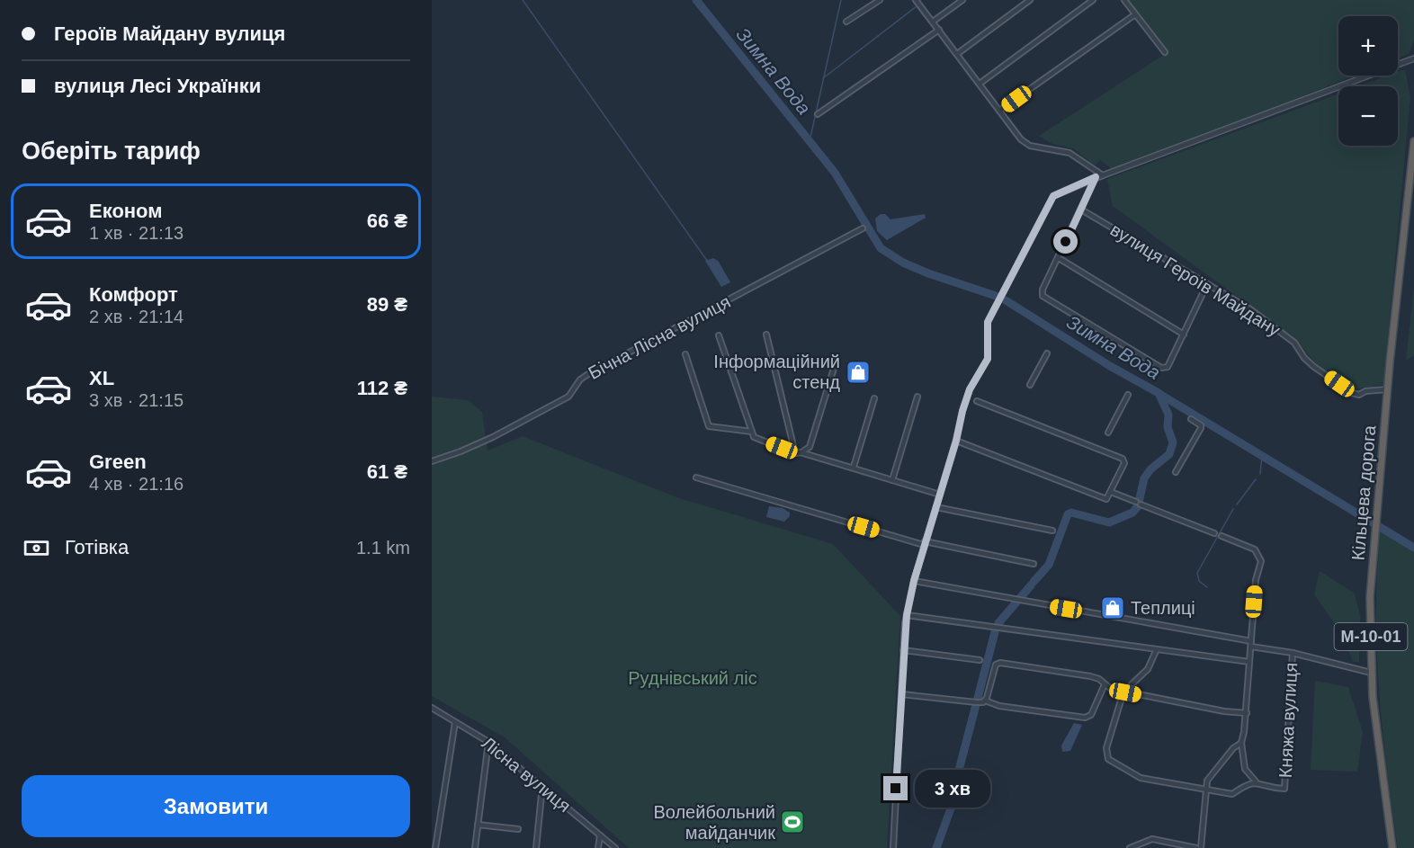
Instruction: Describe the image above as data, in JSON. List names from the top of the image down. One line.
{"streets":{"highway":["Кільцева дорога","М-10-01"],"street":["вулиця Героїв Майдану","Бічна Лісна вулиця","Княжа вулиця","Лісна вулиця"]},"crossings":[["вулиця Героїв Майдану","Кільцева дорога"]],"water":["Зимна Вода"],"parks":["Руднівський ліс"],"places":{"shop":["Інформаційний стенд","Теплиці"],"sports":["Волейбольний майданчик"]},"page":{"banner":["Героїв Майдану вулиця","вулиця Лесі Українки"],"map_buttons":["+","−"],"heading":"Оберіть тариф","list":[{"name":"Економ","note":"1 хв · 21:13","value":"66 ₴"},{"name":"Комфорт","note":"2 хв · 21:14","value":"89 ₴"},{"name":"XL","note":"3 хв · 21:15","value":"112 ₴"},{"name":"Green","note":"4 хв · 21:16","value":"61 ₴"}],"pay":["Готівка","1.1 km"],"buttons":"Замовити","bubble":"3 хв"}}
